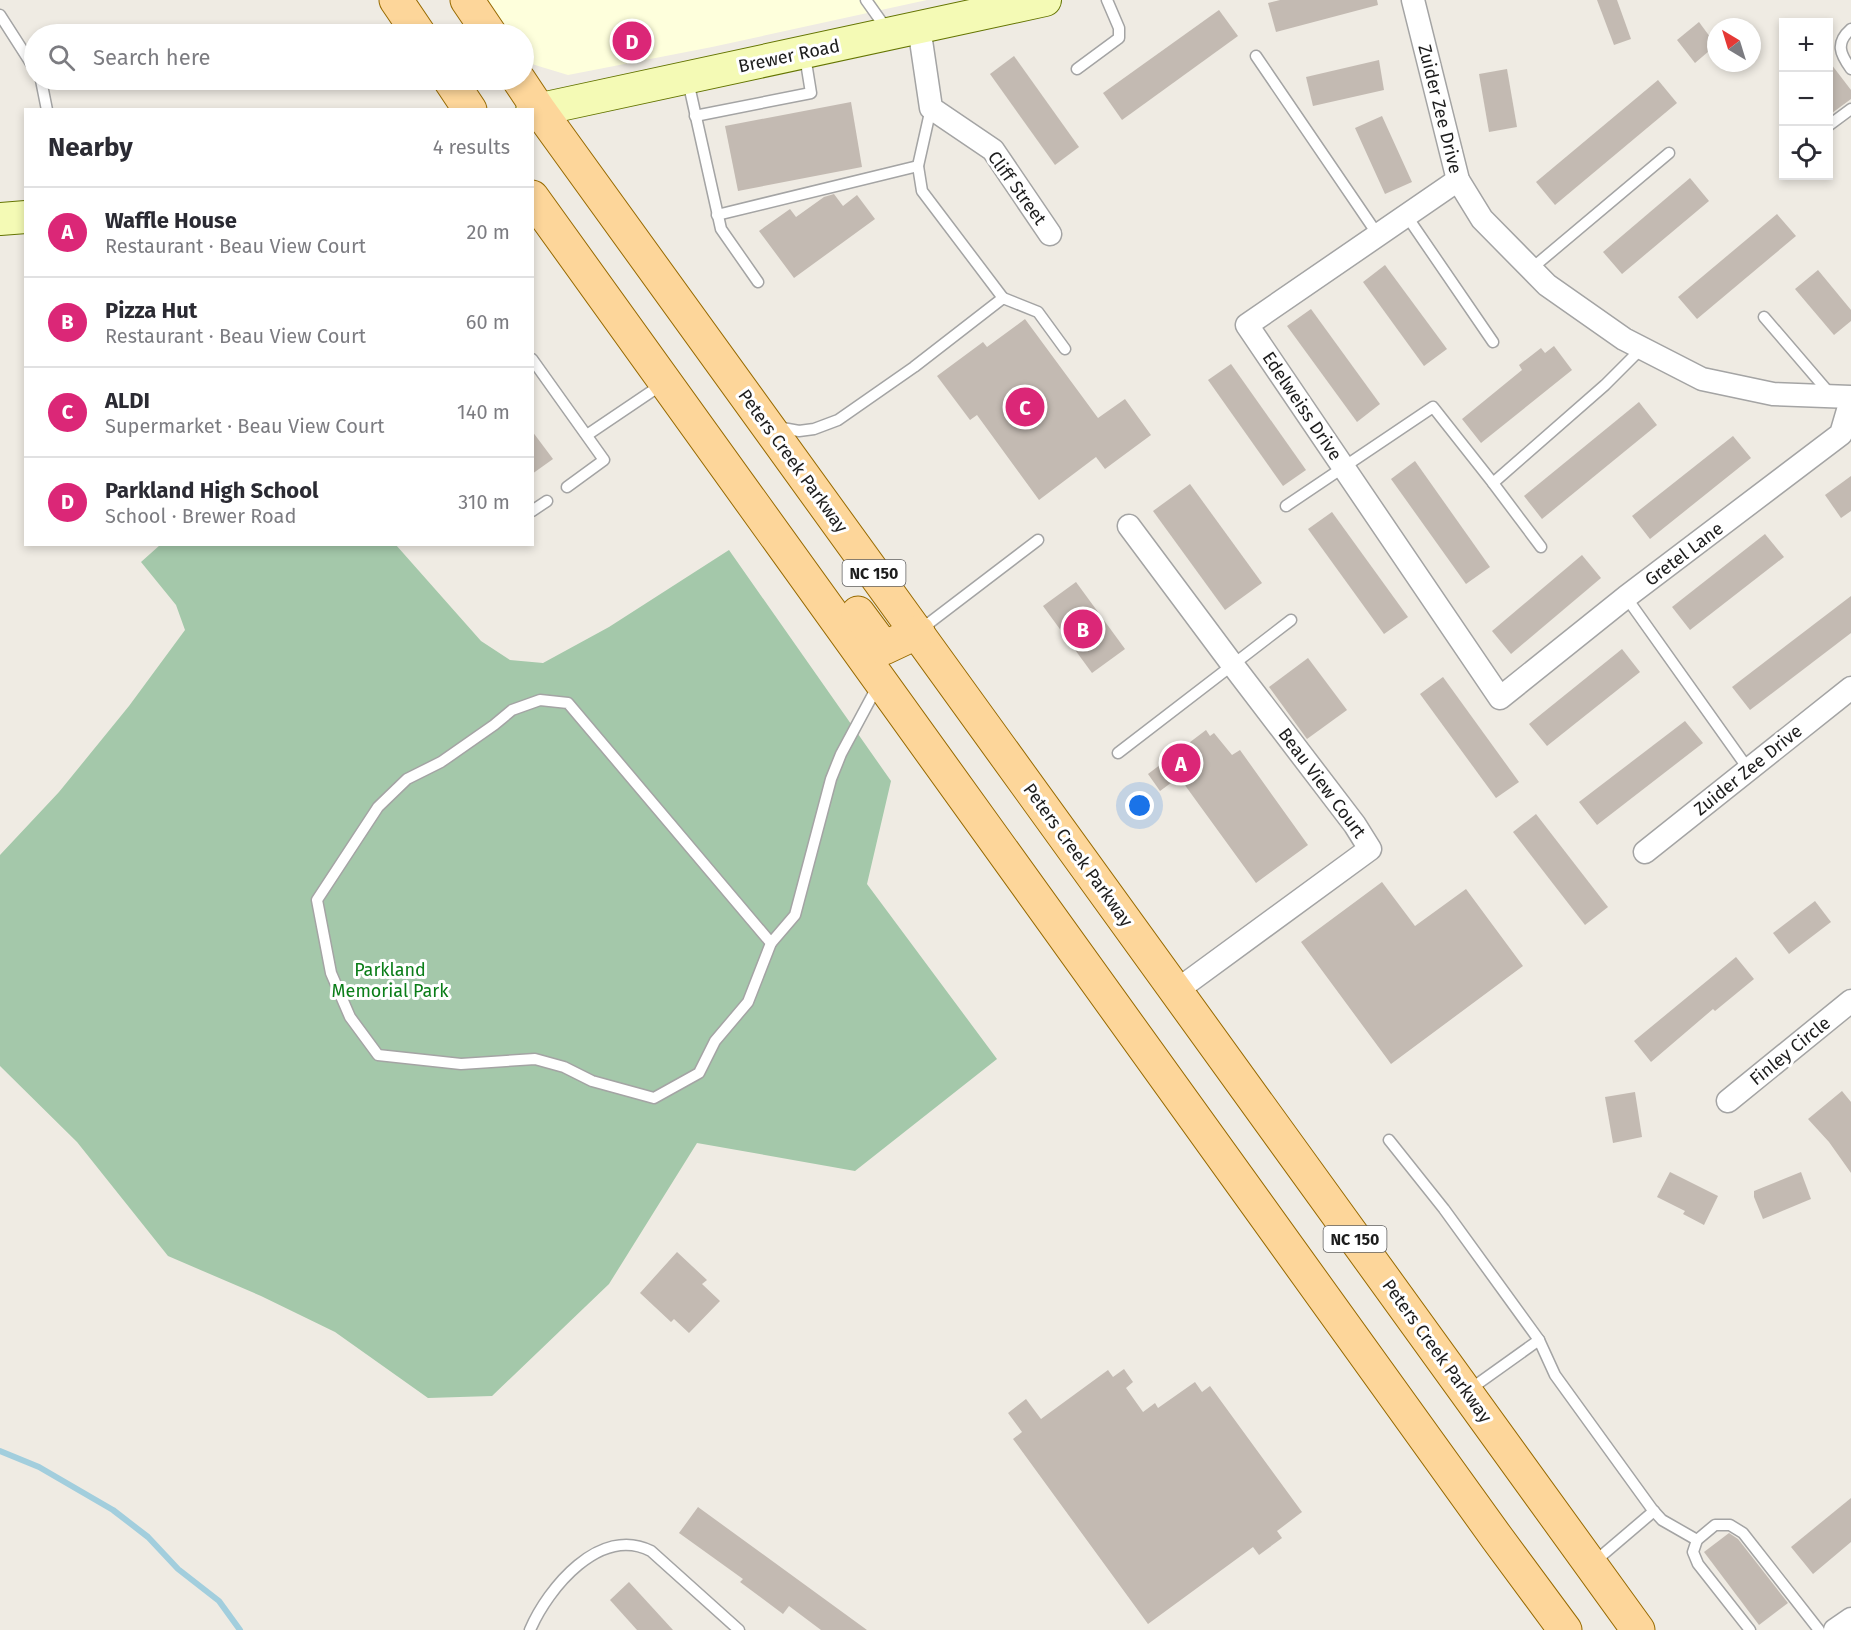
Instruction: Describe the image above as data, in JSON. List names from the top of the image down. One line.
{"streets":{"main road":["Peters Creek Parkway","NC 150"],"street":["Brewer Road","Zuider Zee Drive","Cliff Street","Edelweiss Drive","Gretel Lane","Beau View Court","Finley Circle"]},"crossings":[["Brewer Road","Peters Creek Parkway"],["Zuider Zee Drive","Edelweiss Drive"],["Zuider Zee Drive","Gretel Lane"],["Edelweiss Drive","Gretel Lane"],["Peters Creek Parkway","Beau View Court"]],"parks":["Parkland Memorial Park"],"north":"top left","page":{"map_buttons":["+","−"],"pins":["D","C","B","A"],"search":"Search here","heading":["Nearby","4 results"],"list":[{"mark":"A","name":"Waffle House","note":"Restaurant · Beau View Court","value":"20 m"},{"mark":"B","name":"Pizza Hut","note":"Restaurant · Beau View Court","value":"60 m"},{"mark":"C","name":"ALDI","note":"Supermarket · Beau View Court","value":"140 m"},{"mark":"D","name":"Parkland High School","note":"School · Brewer Road","value":"310 m"}]}}
